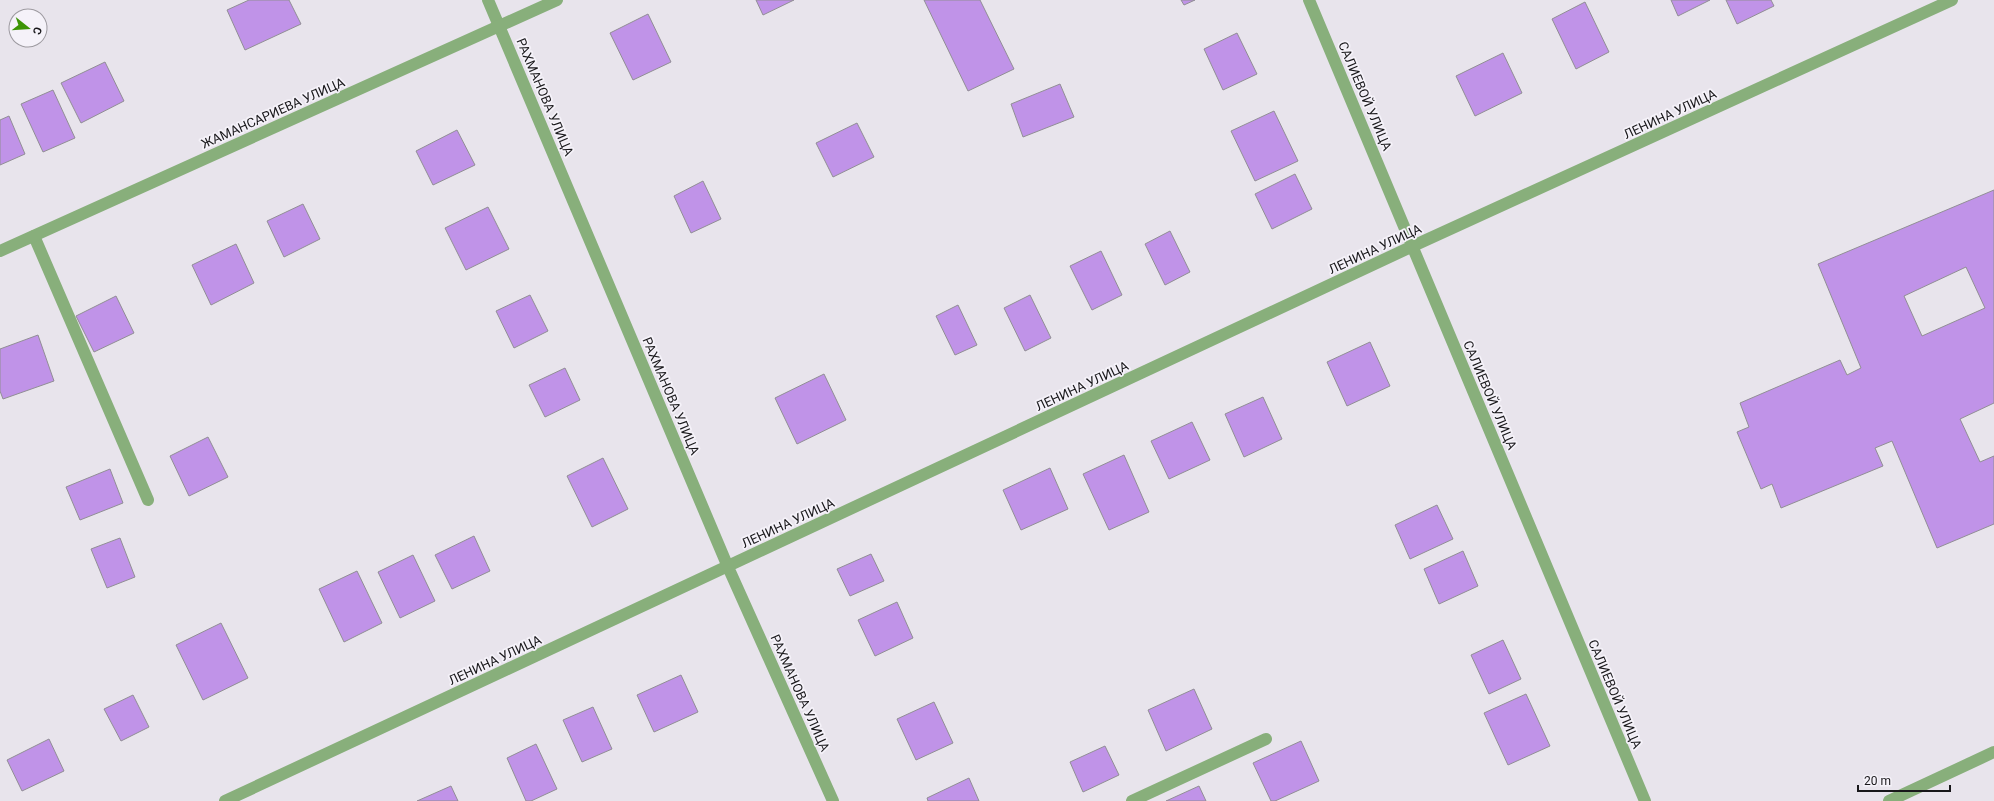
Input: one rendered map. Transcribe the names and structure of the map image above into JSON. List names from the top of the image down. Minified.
{"streets":{"street":["САЛИЕВОЙ УЛИЦА","РАХМАНОВА УЛИЦА","ЖАМАНСАРИЕВА УЛИЦА","ЛЕНИНА УЛИЦА"]},"crossings":[["САЛИЕВОЙ УЛИЦА","ЛЕНИНА УЛИЦА"],["РАХМАНОВА УЛИЦА","ЖАМАНСАРИЕВА УЛИЦА"],["РАХМАНОВА УЛИЦА","ЛЕНИНА УЛИЦА"]],"scale_bar":"20 m","north":"right"}
